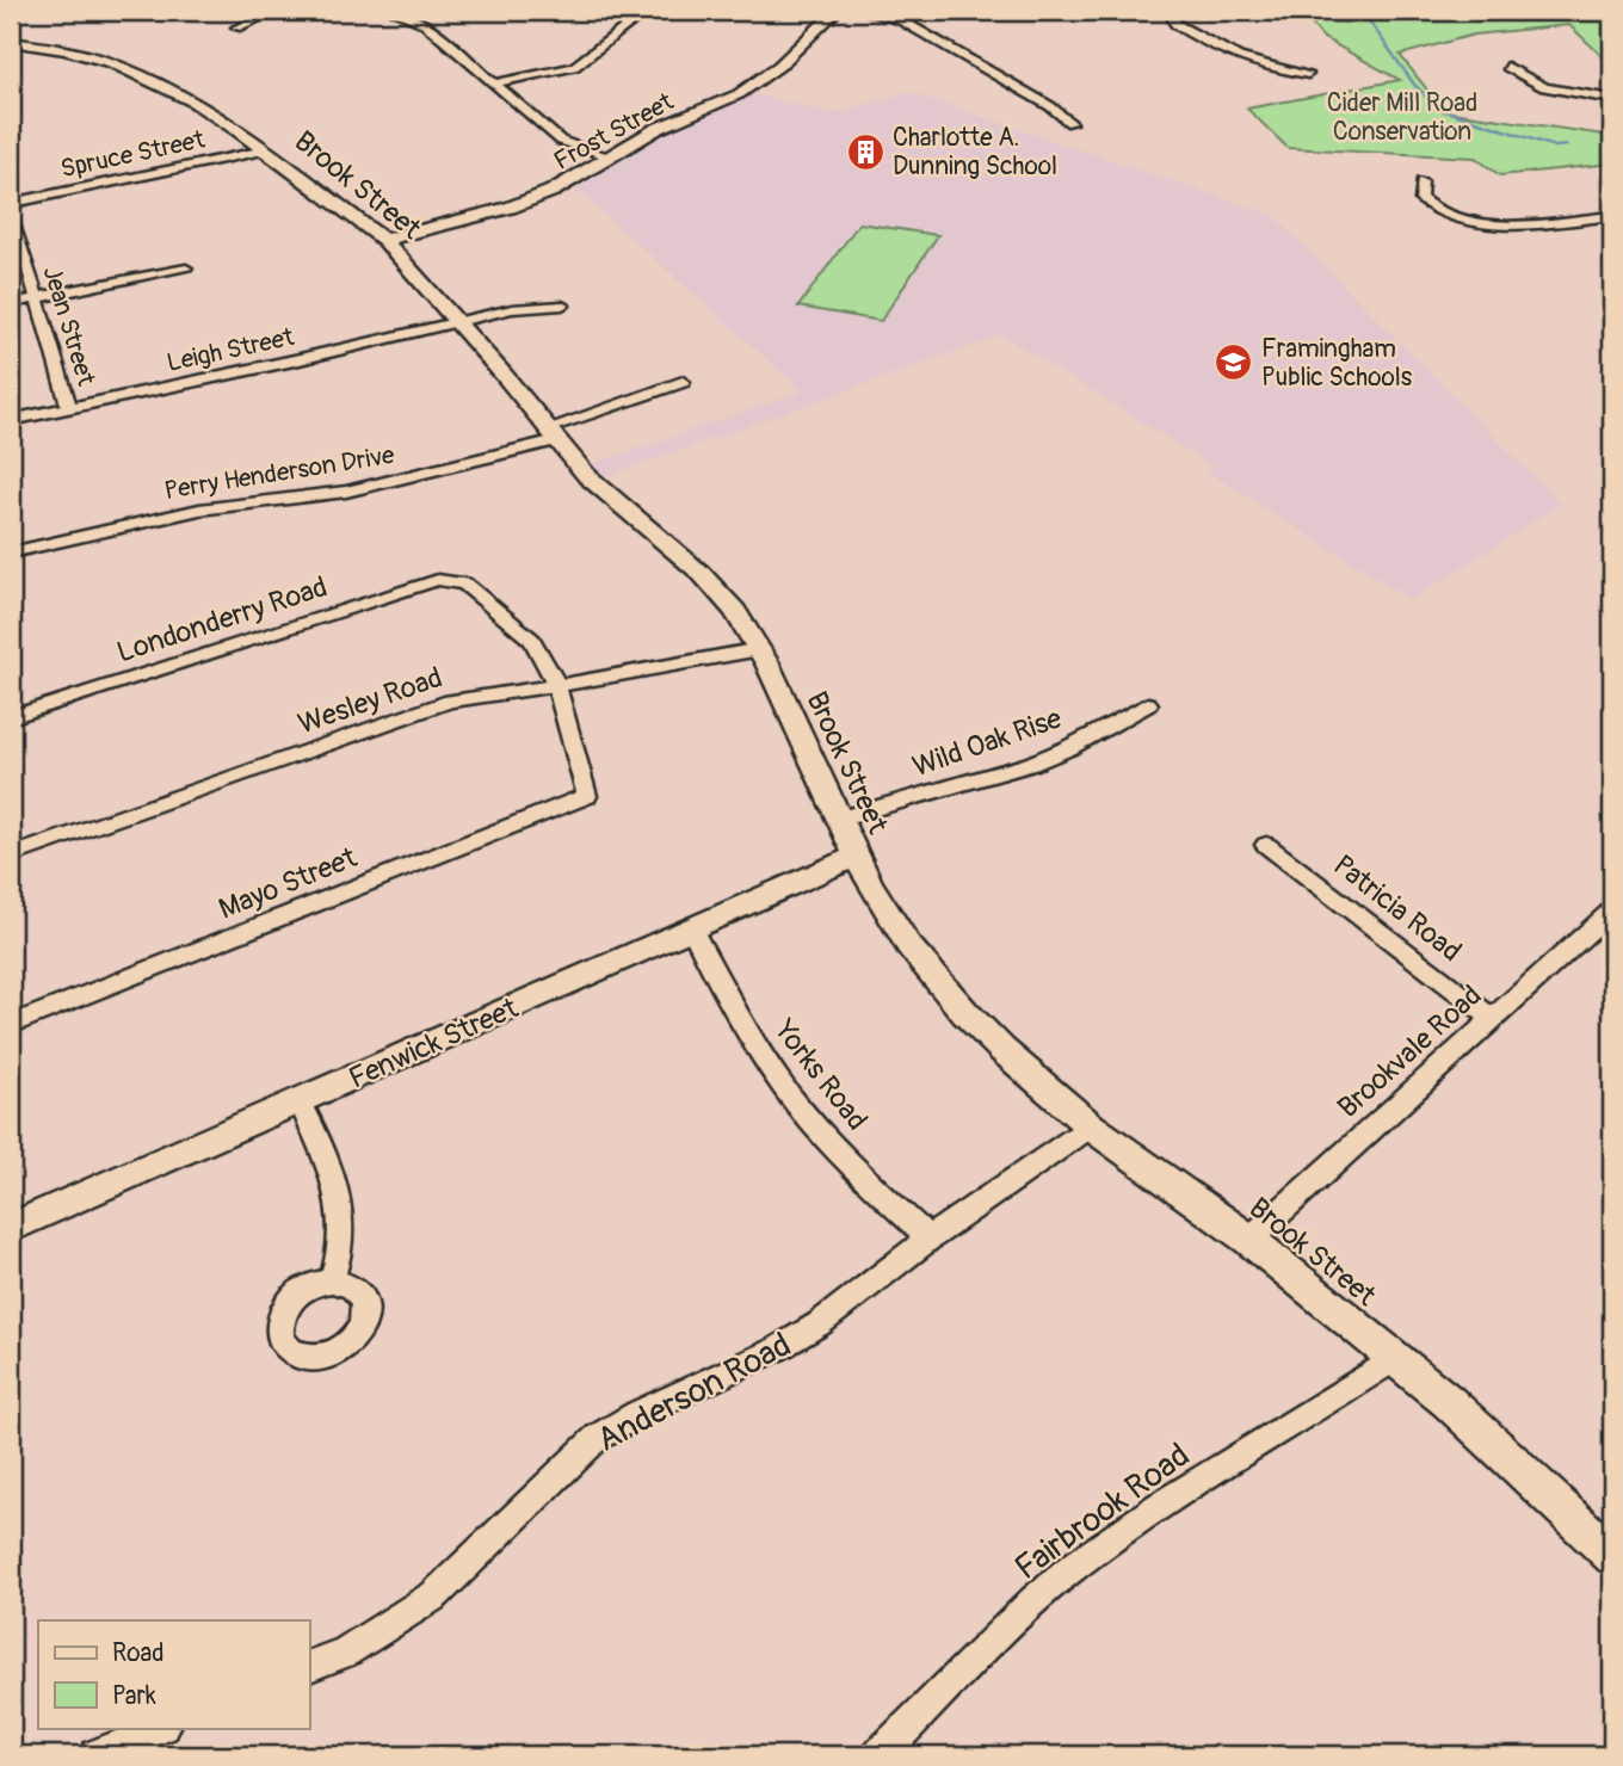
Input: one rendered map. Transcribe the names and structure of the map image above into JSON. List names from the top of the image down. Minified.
{"streets":{"street":["Frost Street","Spruce Street","Brook Street","Jean Street","Leigh Street","Perry Henderson Drive","Londonderry Road","Wesley Road","Wild Oak Rise","Mayo Street","Patricia Road","Fenwick Street","Brookvale Road","Yorks Road","Anderson Road","Fairbrook Road"]},"crossings":[["Frost Street","Brook Street"],["Spruce Street","Brook Street"],["Spruce Street","Jean Street"],["Brook Street","Leigh Street"],["Brook Street","Perry Henderson Drive"],["Brook Street","Wesley Road"],["Brook Street","Wild Oak Rise"],["Brook Street","Fenwick Street"],["Brook Street","Brookvale Road"],["Brook Street","Anderson Road"],["Brook Street","Fairbrook Road"],["Jean Street","Leigh Street"],["Londonderry Road","Wesley Road"],["Londonderry Road","Mayo Street"],["Wesley Road","Mayo Street"],["Patricia Road","Brookvale Road"],["Fenwick Street","Yorks Road"],["Yorks Road","Anderson Road"]],"parks":["Cider Mill Road Conservation"],"places":{"building":["Charlotte A. Dunning School"],"school or university":["Framingham Public Schools"]},"legend":["Road","Park"]}
